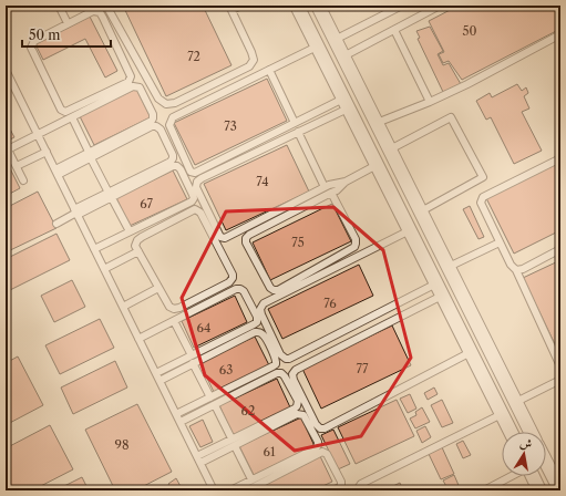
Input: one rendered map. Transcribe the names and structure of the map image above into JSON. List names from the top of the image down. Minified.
{"house_numbers":["50","72","73","74","67","75","76","64","77","63","62","98","61"],"scale_bar":"50 m","north":"top"}
